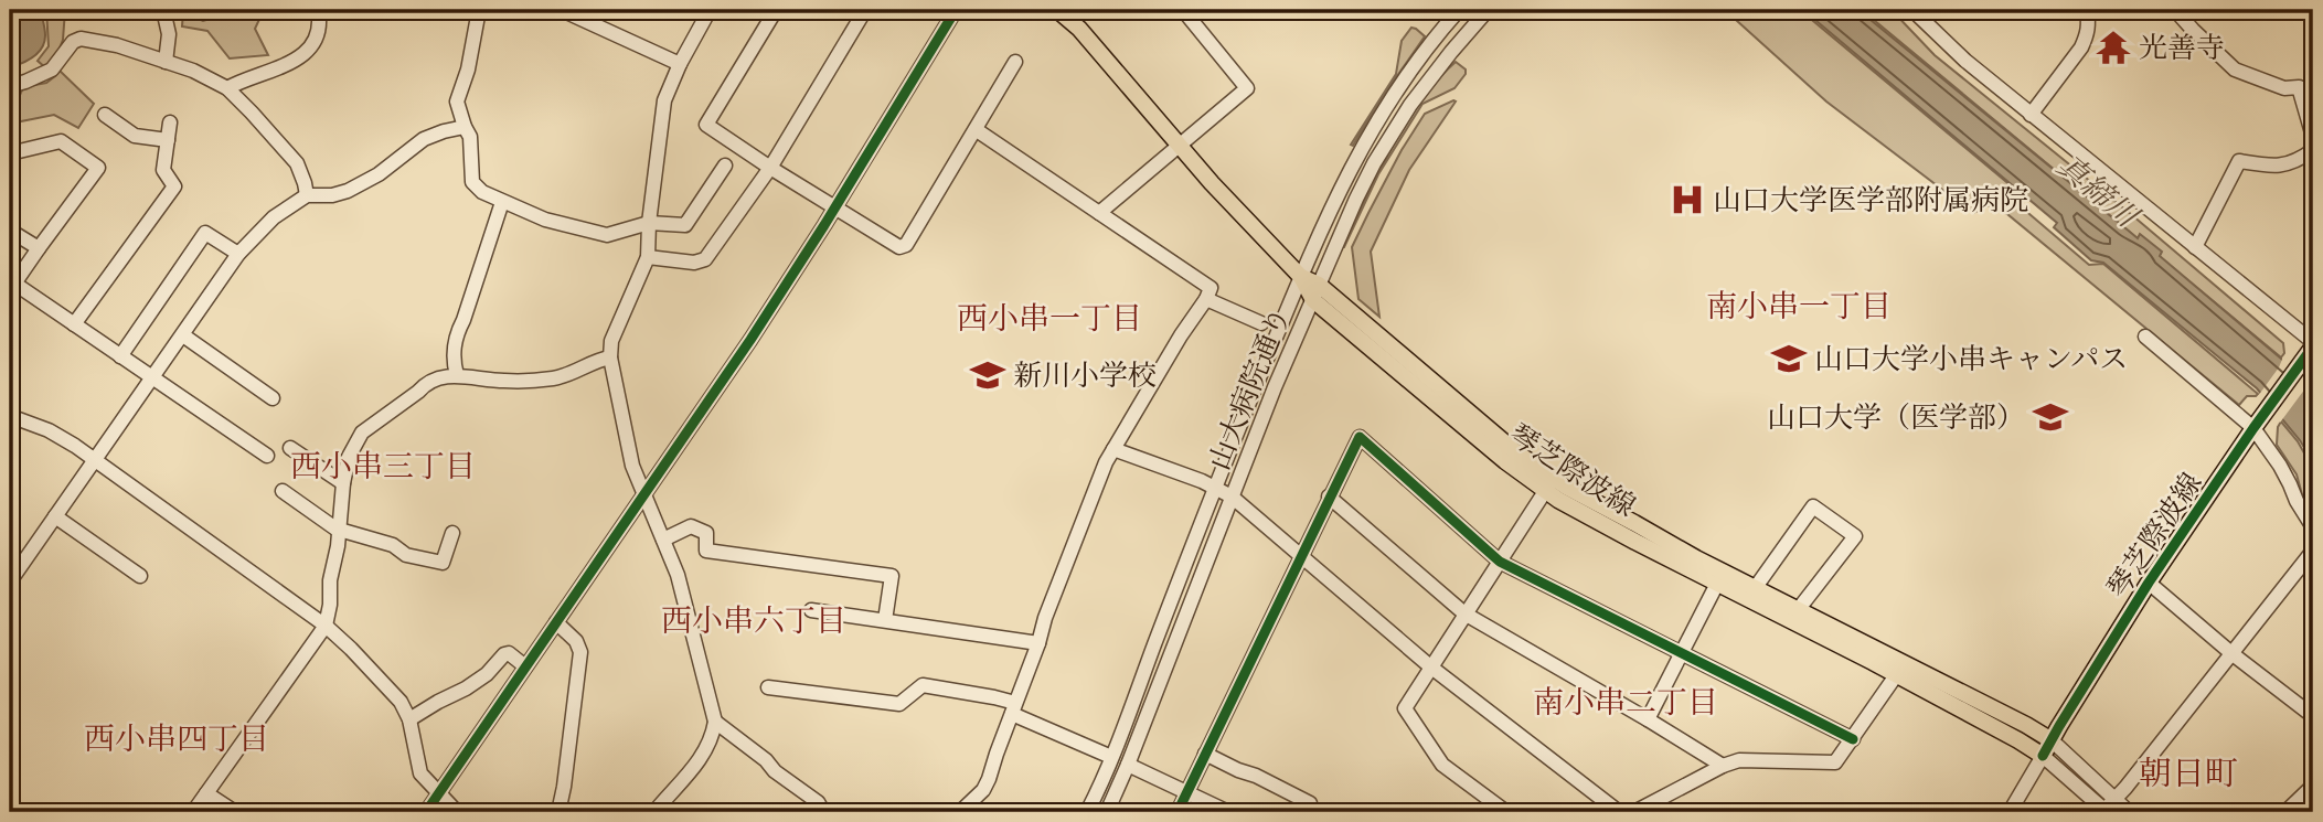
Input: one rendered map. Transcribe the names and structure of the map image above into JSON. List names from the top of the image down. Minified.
{"streets":{"main road":["琴芝際波線"],"street":["山大病院通り"]},"crossings":[["山大病院通り","琴芝際波線"]],"districts":["南小串一丁目","西小串一丁目","西小串三丁目","西小串六丁目","南小串二丁目","西小串四丁目","朝日町"],"water":["真締川"],"places":{"temple":["光善寺"],"hospital":["山口大学医学部附属病院"],"school or university":["山口大学小串キャンパス","新川小学校","山口大学（医学部）"]}}
